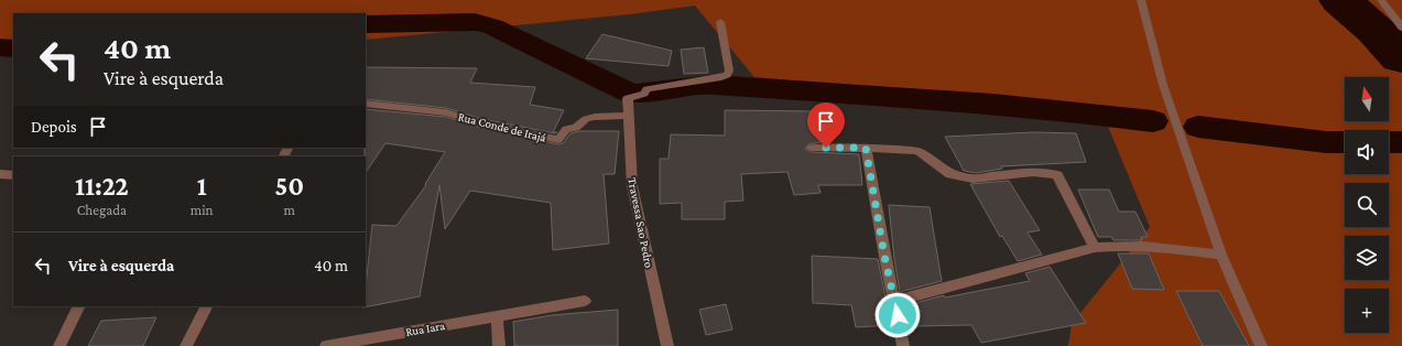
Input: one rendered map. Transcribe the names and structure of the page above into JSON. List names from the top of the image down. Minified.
{"streets":{"street":["Rua Conde de Irajá","Travessa Sao Pedro","Rua Iara"]},"crossings":[["Rua Conde de Irajá","Travessa Sao Pedro"]],"north":"top","page":{"turn":["40 m","Vire à esquerda"],"map_buttons":"+","then":"Depois","eta":["11:22","Chegada","1","min","50","m"],"list":[{"name":"Vire à esquerda","value":"40 m"}]}}
